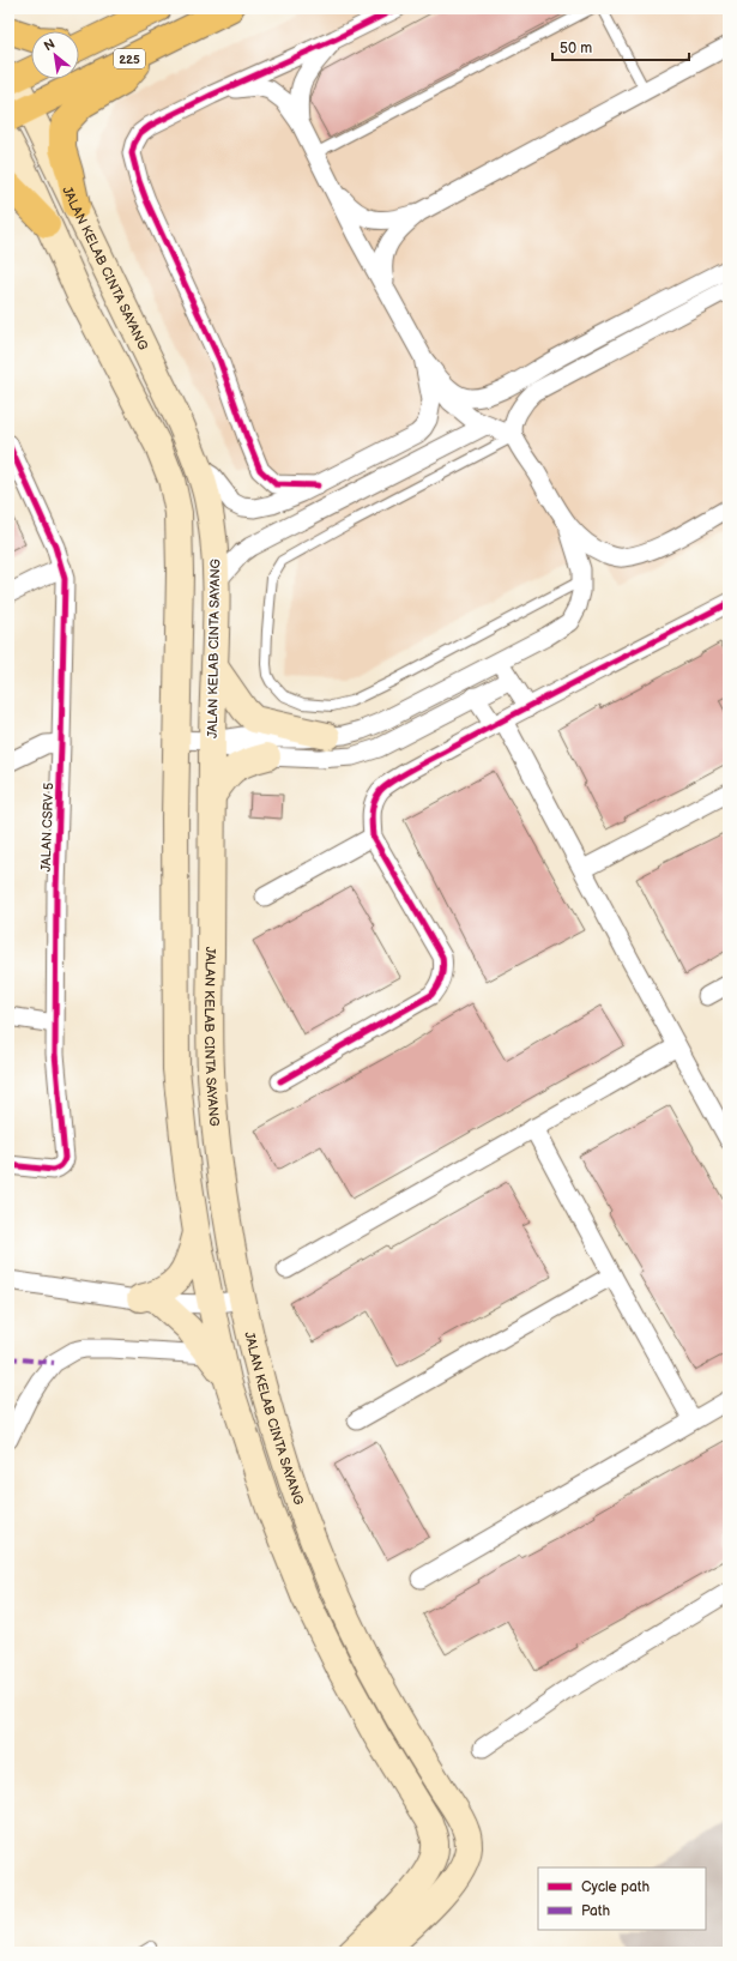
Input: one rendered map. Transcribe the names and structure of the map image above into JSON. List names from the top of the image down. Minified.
{"streets":{"highway":["225"],"main road":["JALAN KELAB CINTA SAYANG"],"street":["JALAN CSRV 5"]},"crossings":[["225","JALAN KELAB CINTA SAYANG"]],"legend":["Cycle path","Path"],"scale_bar":"50 m","north":"top left"}
